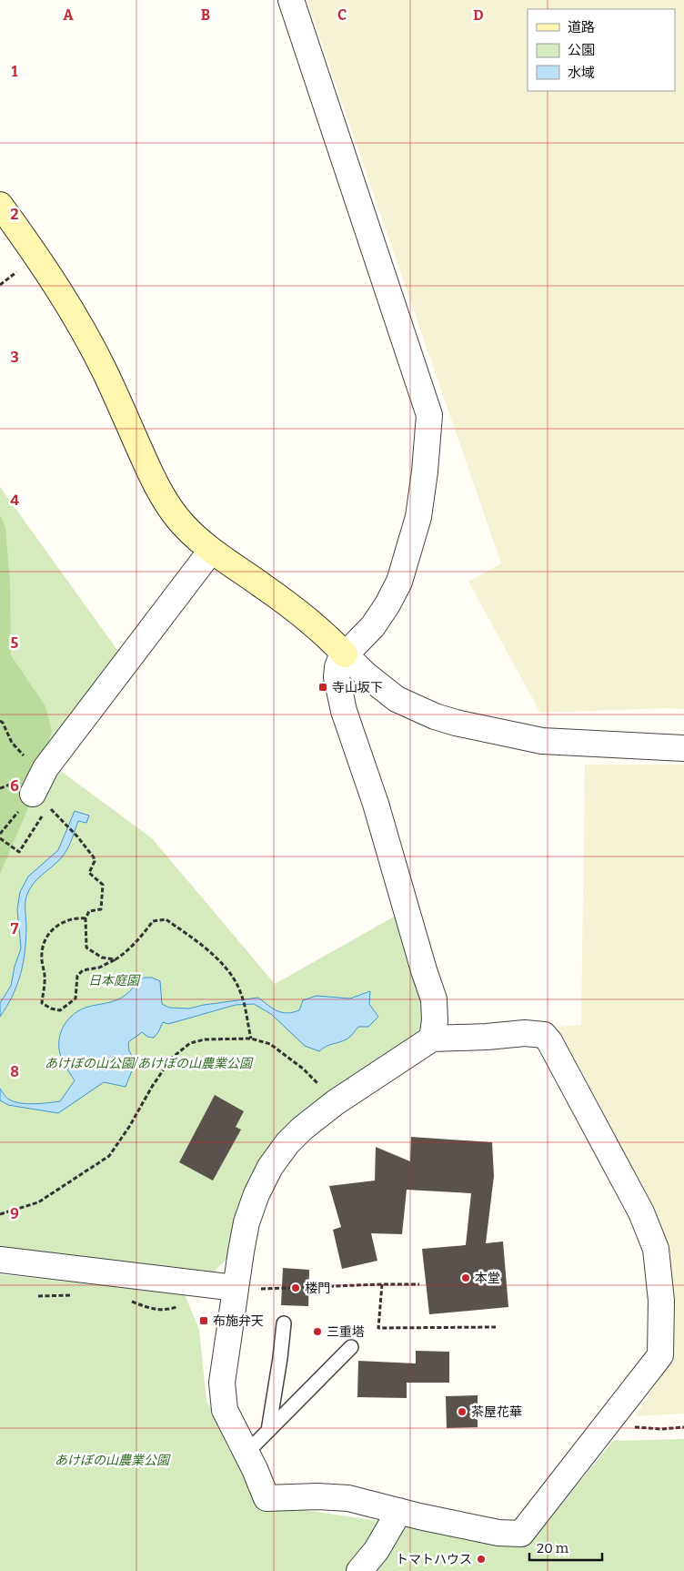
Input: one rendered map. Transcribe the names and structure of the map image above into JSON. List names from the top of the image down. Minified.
{"parks":["日本庭園","あけぼの山公園/あけぼの山農業公園","あけぼの山農業公園"],"places":{"transit":["寺山坂下","布施弁天"],"other":["本堂","楼門","三重塔","茶屋花華","トマトハウス"]},"legend":["道路","公園","水域"],"scale_bar":"20 m","grid":{"columns":["A","B","C","D"],"rows":["1","2","3","4","5","6","7","8","9"]}}
